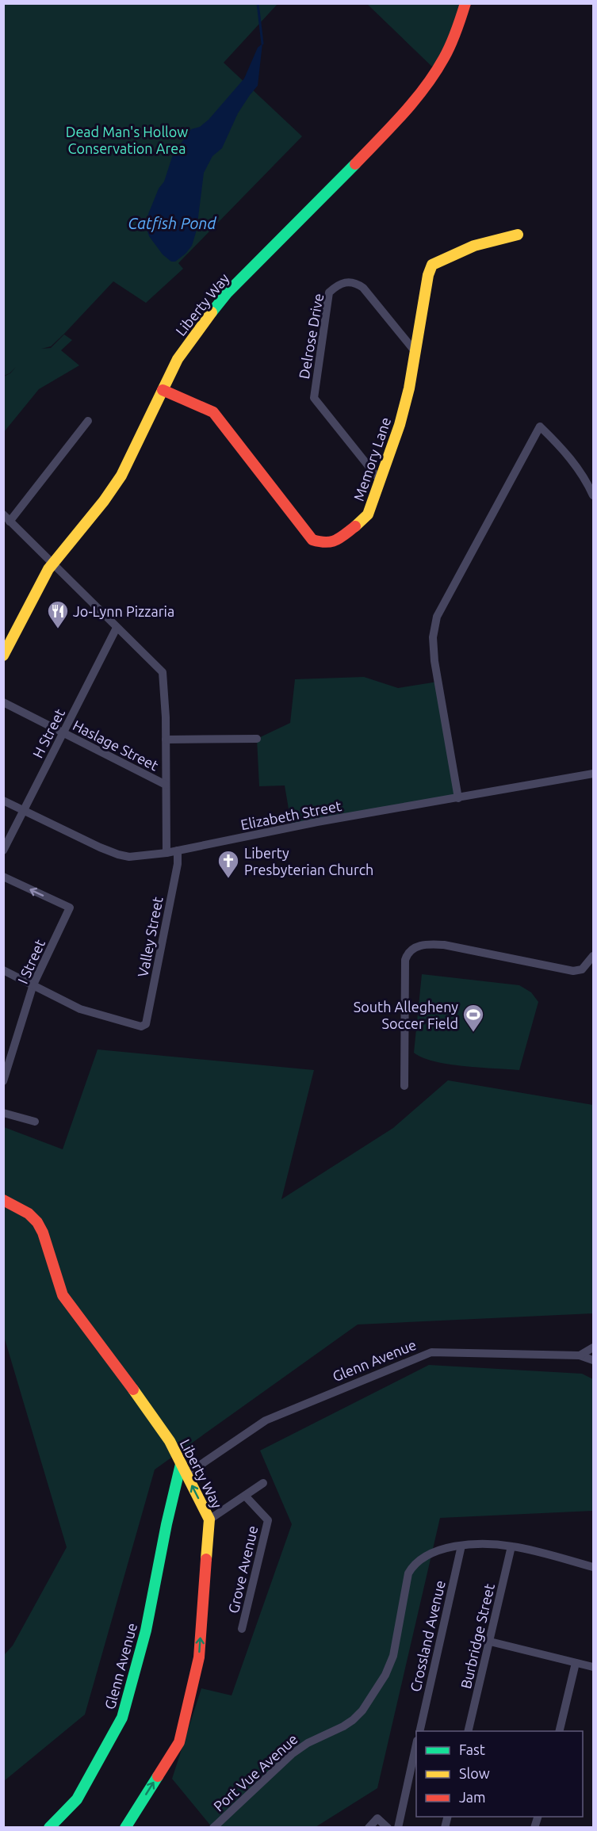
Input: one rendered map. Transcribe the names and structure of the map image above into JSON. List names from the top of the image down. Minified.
{"streets":{"street":["Liberty Way","Delrose Drive","Memory Lane","H Street","Haslage Street","Elizabeth Street","Valley Street","I Street","Glenn Avenue","Grove Avenue","Crossland Avenue","Burbridge Street","Port Vue Avenue"]},"crossings":[["Liberty Way","Memory Lane"],["Liberty Way","Glenn Avenue"],["Delrose Drive","Memory Lane"],["H Street","Haslage Street"],["H Street","Elizabeth Street"],["Elizabeth Street","Valley Street"],["Valley Street","I Street"],["Crossland Avenue","Port Vue Avenue"],["Burbridge Street","Port Vue Avenue"]],"water":["Catfish Pond"],"parks":["Dead Man's Hollow Conservation Area"],"places":{"restaurant":["Jo-Lynn Pizzaria"],"church":["Liberty Presbyterian Church"],"sports":["South Allegheny Soccer Field"]},"legend":["Fast","Slow","Jam"]}
